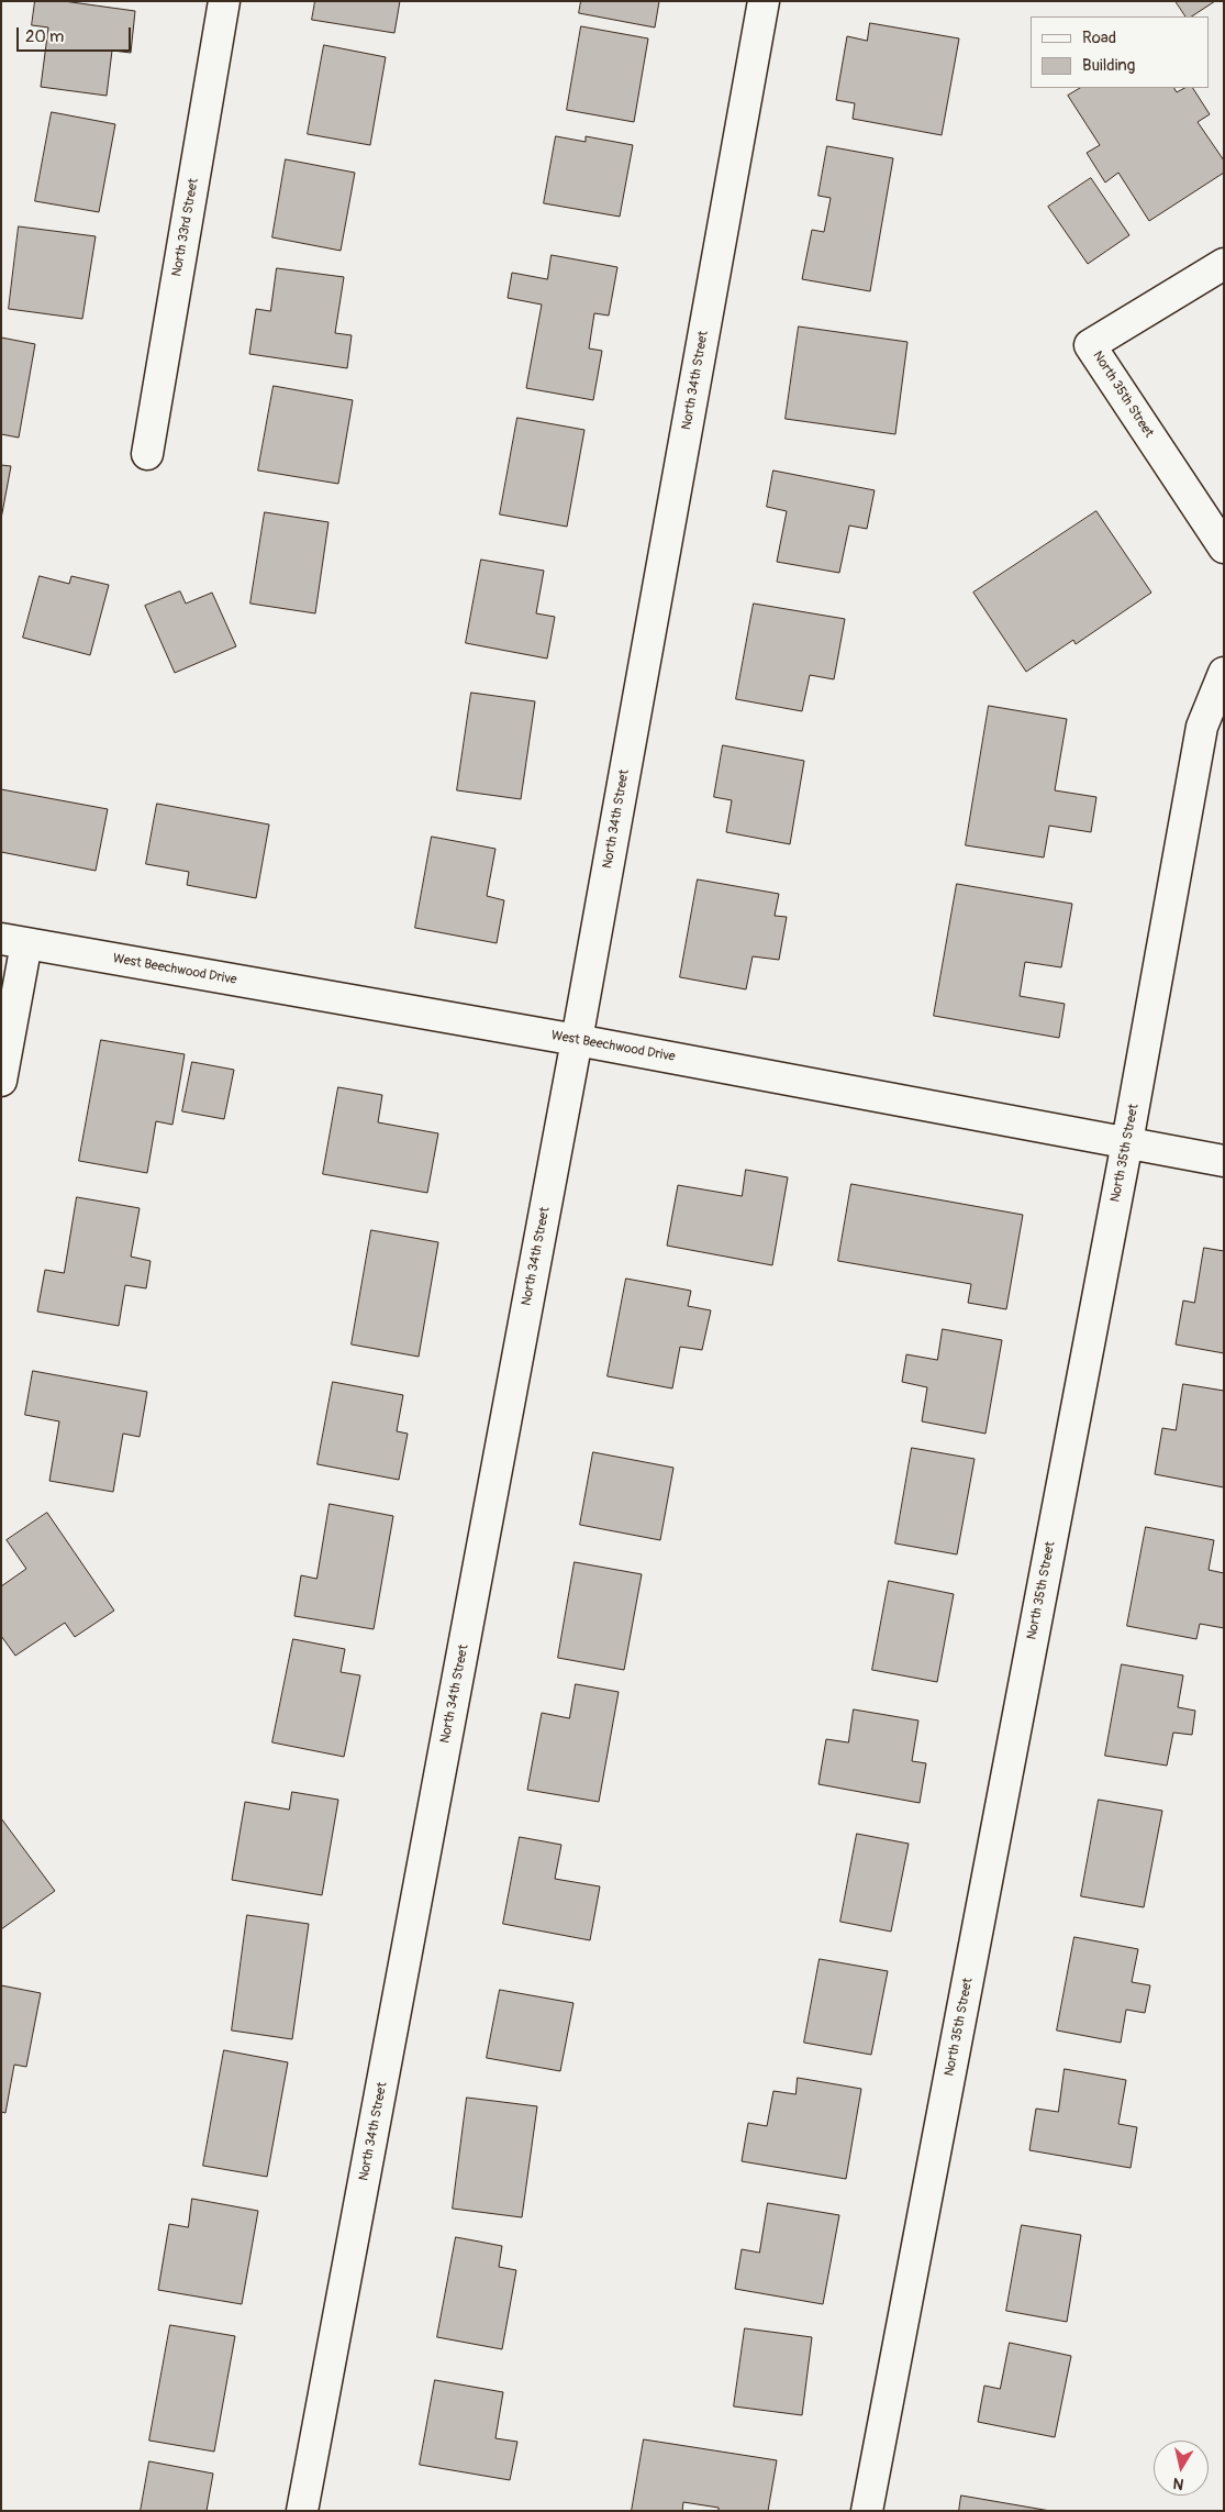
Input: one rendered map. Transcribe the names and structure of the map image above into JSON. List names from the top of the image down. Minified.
{"streets":{"street":["North 33rd Street","North 34th Street","North 35th Street","West Beechwood Drive"]},"crossings":[["North 34th Street","West Beechwood Drive"],["North 35th Street","West Beechwood Drive"]],"legend":["Road","Building"],"scale_bar":"20 m","north":"bottom"}
